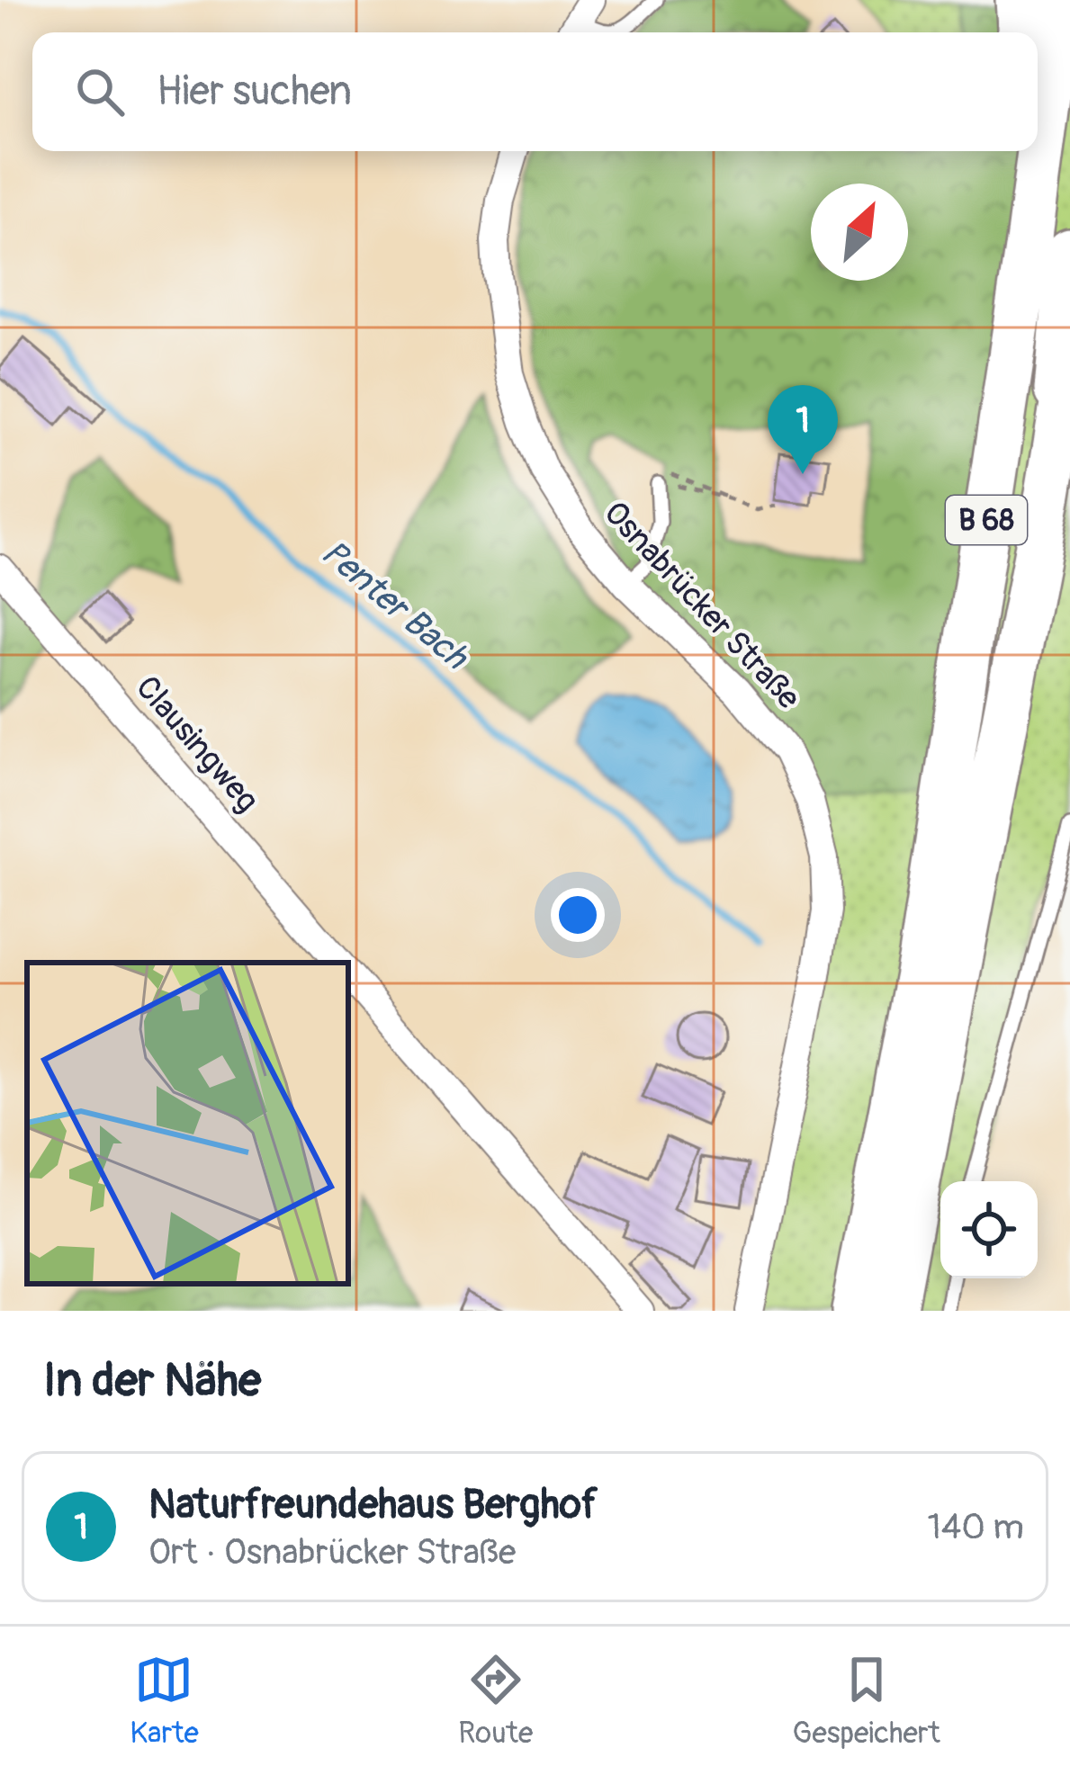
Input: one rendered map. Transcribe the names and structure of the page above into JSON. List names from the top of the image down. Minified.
{"streets":{"highway":["B 68"],"street":["Osnabrücker Straße","Clausingweg"]},"water":["Penter Bach"],"north":"top right","page":{"search":"Hier suchen","pins":"1","heading":"In der Nähe","list":[{"mark":"1","name":"Naturfreundehaus Berghof","note":"Ort · Osnabrücker Straße","value":"140 m"}],"nav":["Karte","Route","Gespeichert"]}}
